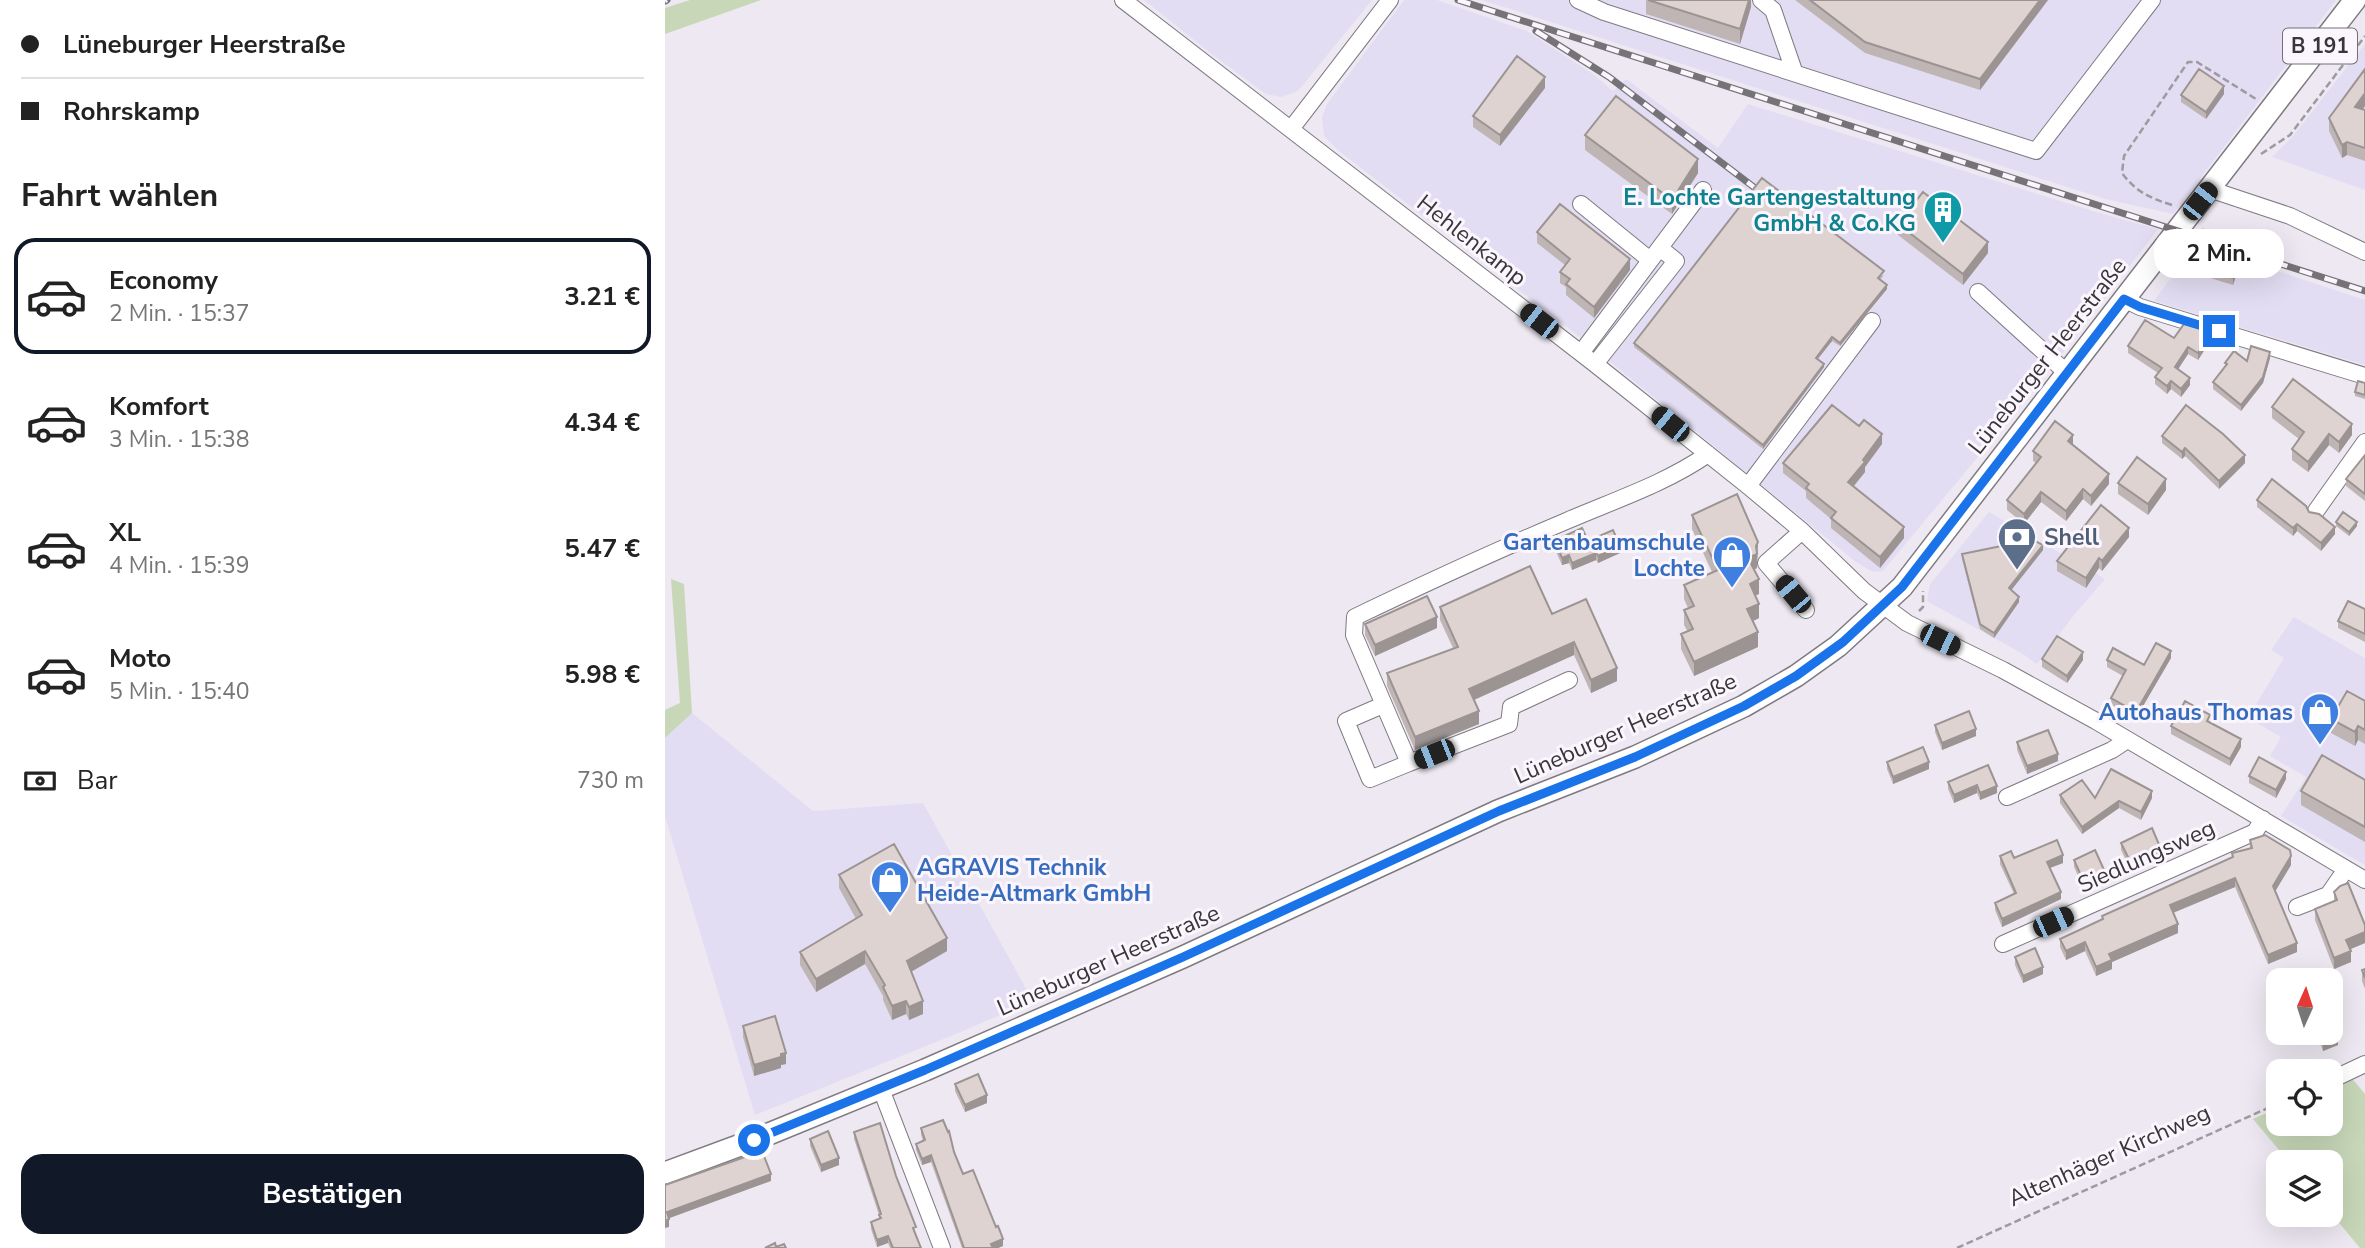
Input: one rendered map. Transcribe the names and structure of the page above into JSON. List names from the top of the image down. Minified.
{"streets":{"main road":["B 191","Lüneburger Heerstraße"],"street":["Hehlenkamp","Siedlungsweg"],"path":["Altenhäger Kirchweg"]},"crossings":[["Hehlenkamp","Lüneburger Heerstraße"],["Hehlenkamp","Siedlungsweg"]],"places":{"building":["E. Lochte Gartengestaltung GmbH & Co.KG"],"bank":["Shell"],"shop":["Gartenbaumschule Lochte","Autohaus Thomas","AGRAVIS Technik Heide-Altmark GmbH"]},"north":"top","page":{"banner":["Lüneburger Heerstraße","Rohrskamp"],"heading":"Fahrt wählen","bubble":"2 Min.","list":[{"name":"Economy","note":"2 Min. · 15:37","value":"3.21 €"},{"name":"Komfort","note":"3 Min. · 15:38","value":"4.34 €"},{"name":"XL","note":"4 Min. · 15:39","value":"5.47 €"},{"name":"Moto","note":"5 Min. · 15:40","value":"5.98 €"}],"pay":["Bar","730 m"],"buttons":"Bestätigen"}}
